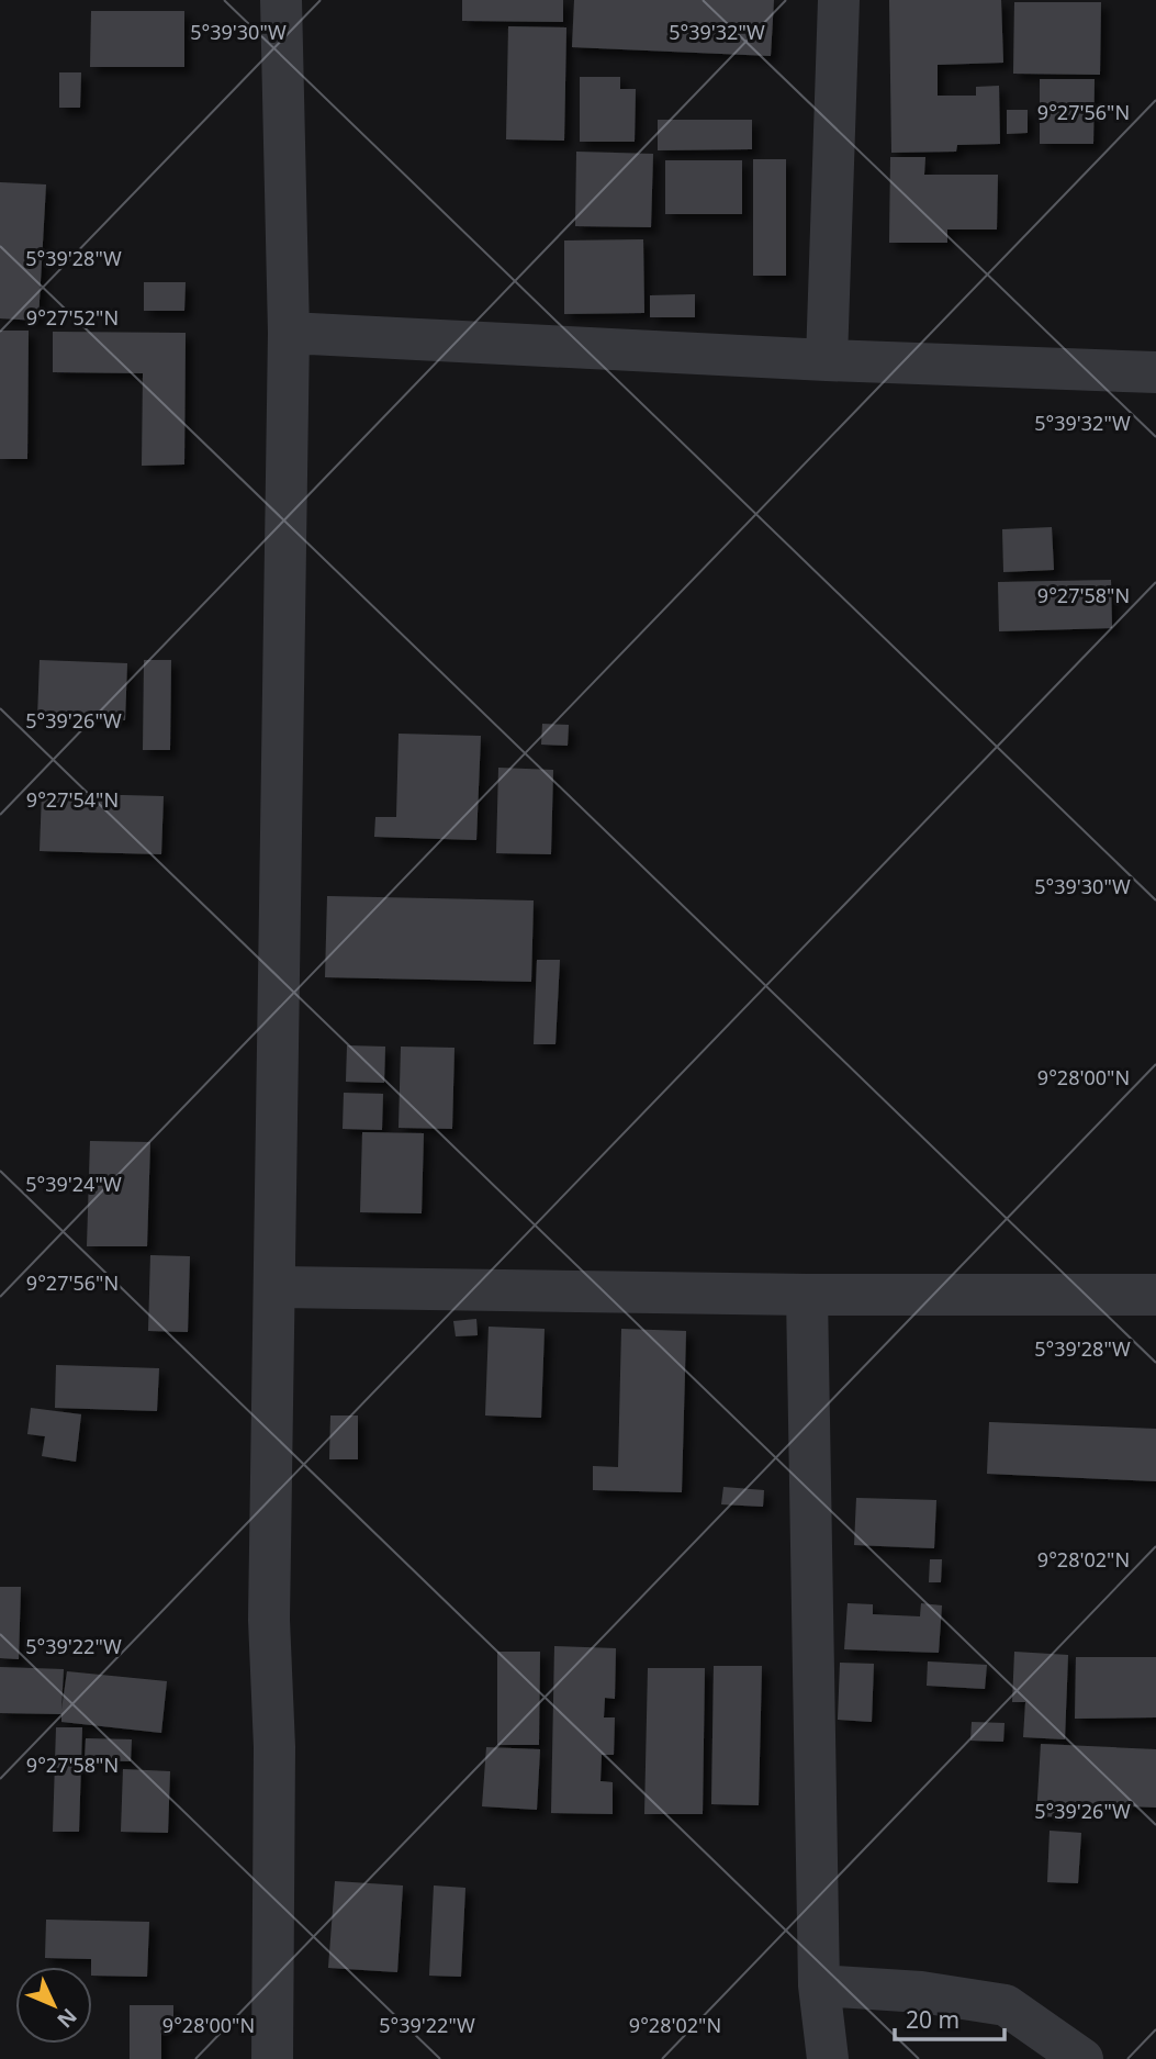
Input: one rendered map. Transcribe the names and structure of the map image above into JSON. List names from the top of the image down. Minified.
{"scale_bar":"20 m","north":"bottom right","coordinates":["5°39'30\"W","5°39'32\"W","9°27'56\"N","5°39'28\"W","9°27'52\"N","9°27'58\"N","5°39'26\"W","9°27'54\"N","9°28'00\"N","5°39'24\"W","9°28'02\"N","5°39'22\"W"]}
